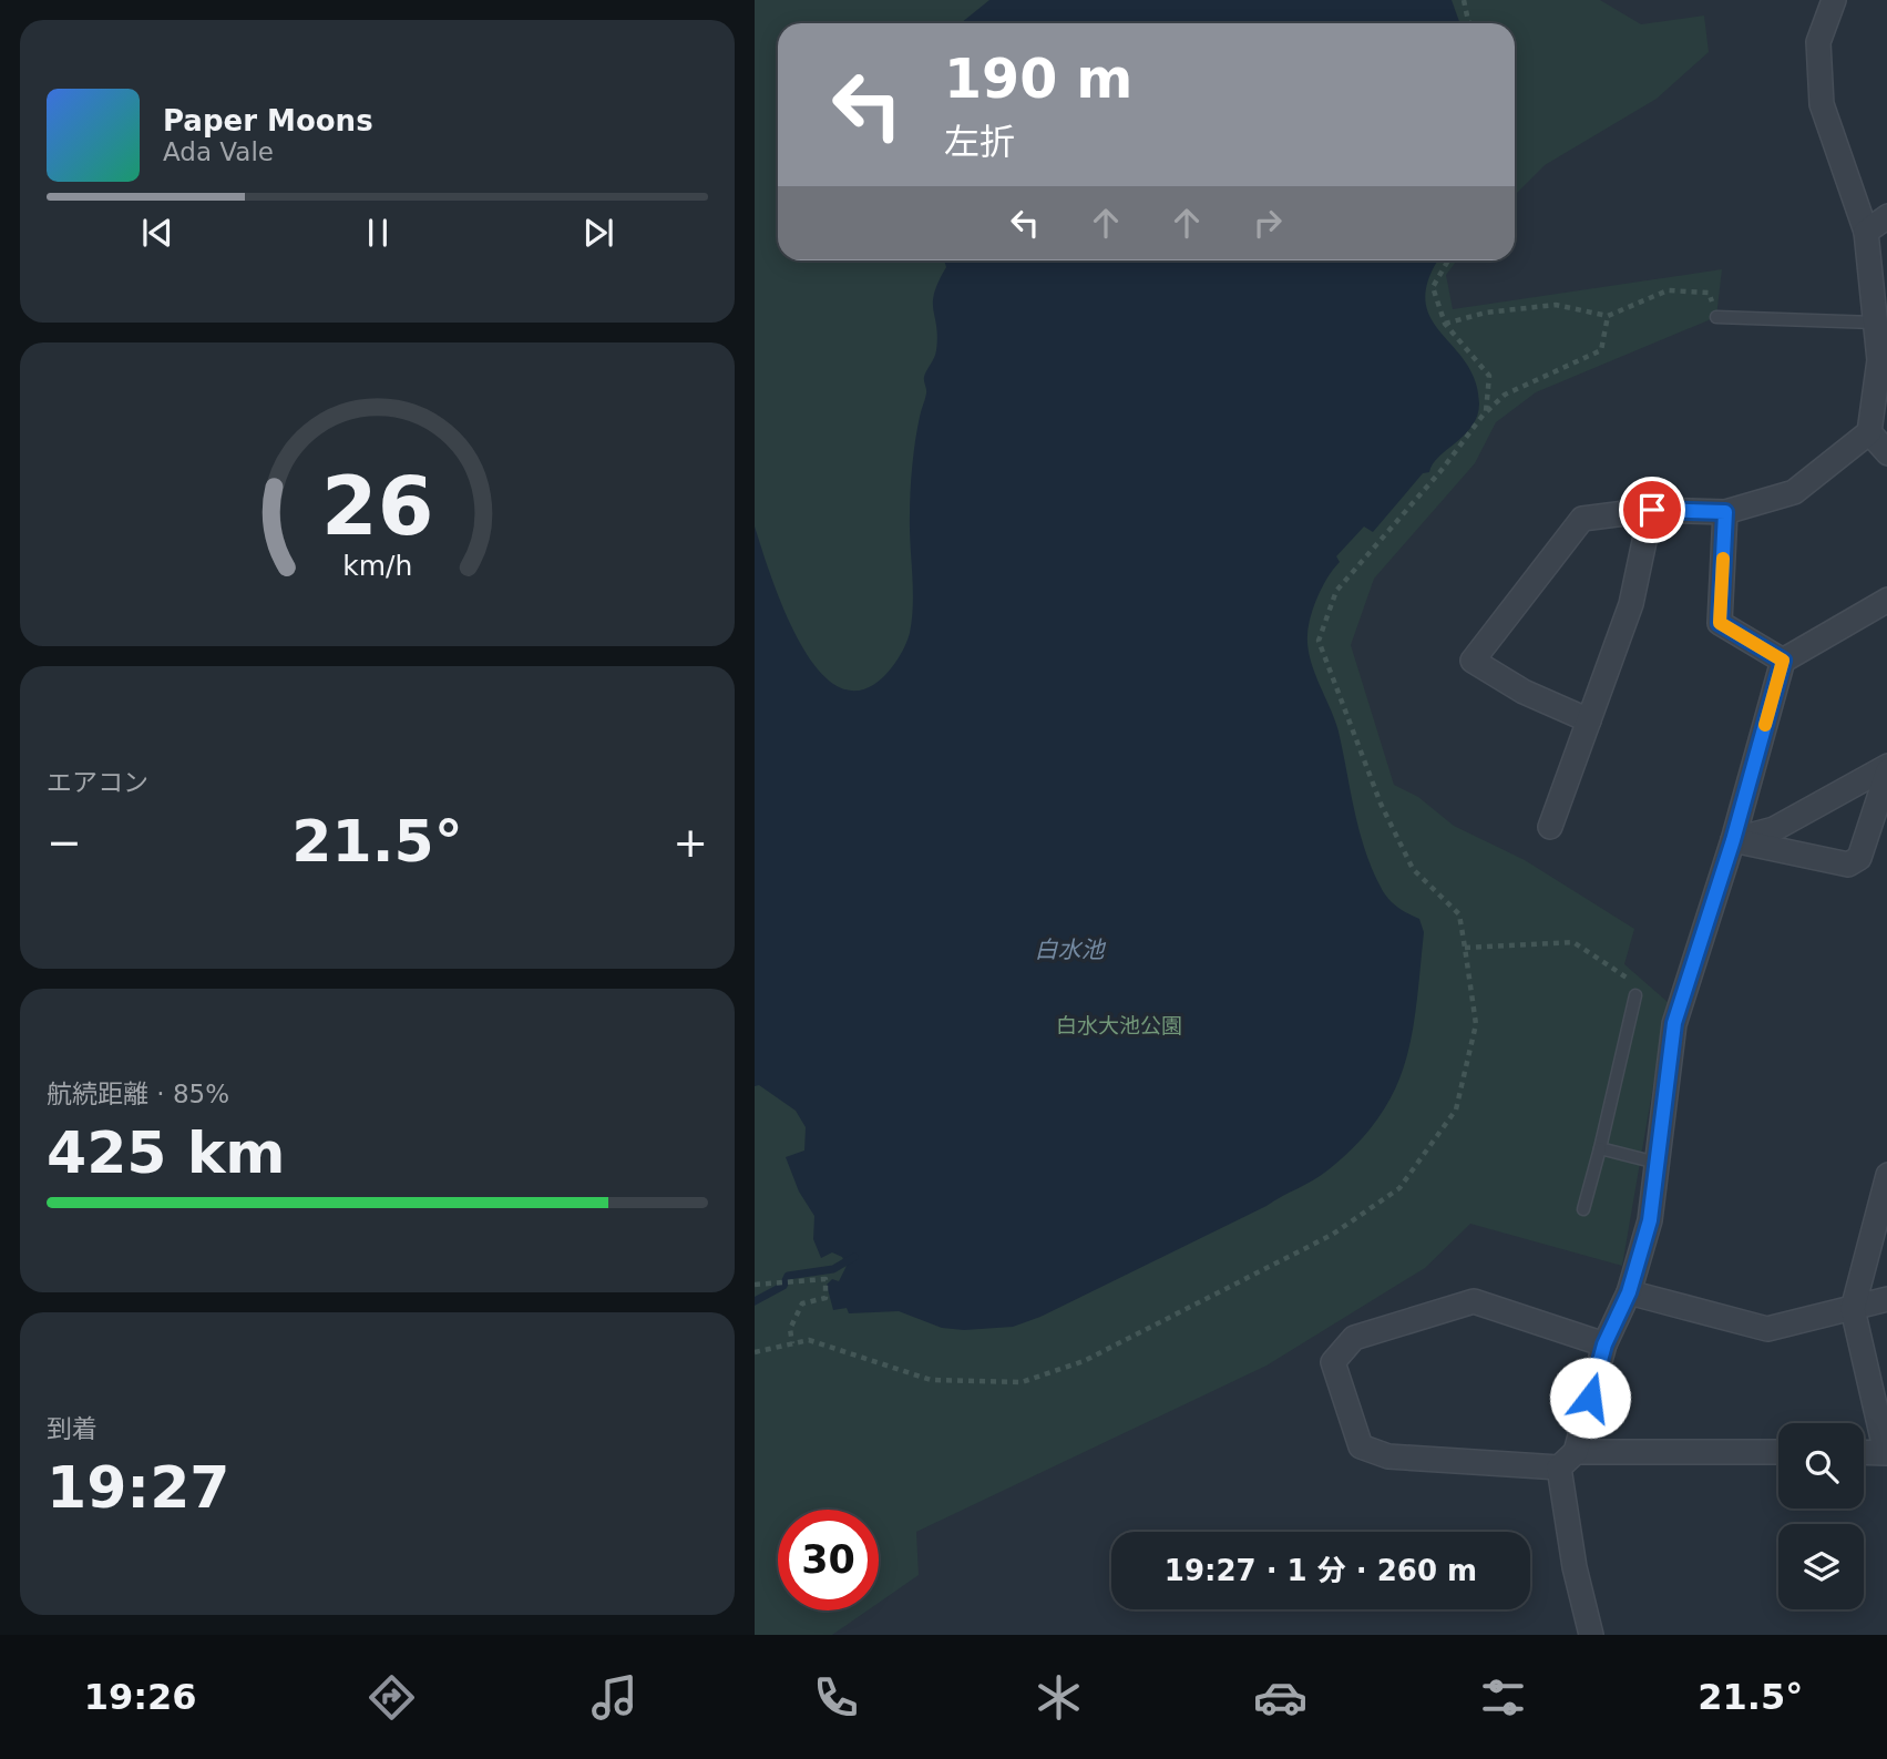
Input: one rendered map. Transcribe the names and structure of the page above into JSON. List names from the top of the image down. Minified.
{"water":["白水池"],"parks":["白水大池公園"],"page":{"turn":["190 m","左折"],"song":["Paper Moons","Ada Vale"],"tile":["エアコン",["航続距離 · 85%","425 km"],["到着","19:27"]],"heat":["−","21.5°","+"],"limit":"30","trip":"19:27 · 1 分 · 260 m","tabs":["19:26","21.5°"],"gauge":["26","km/h"]}}
